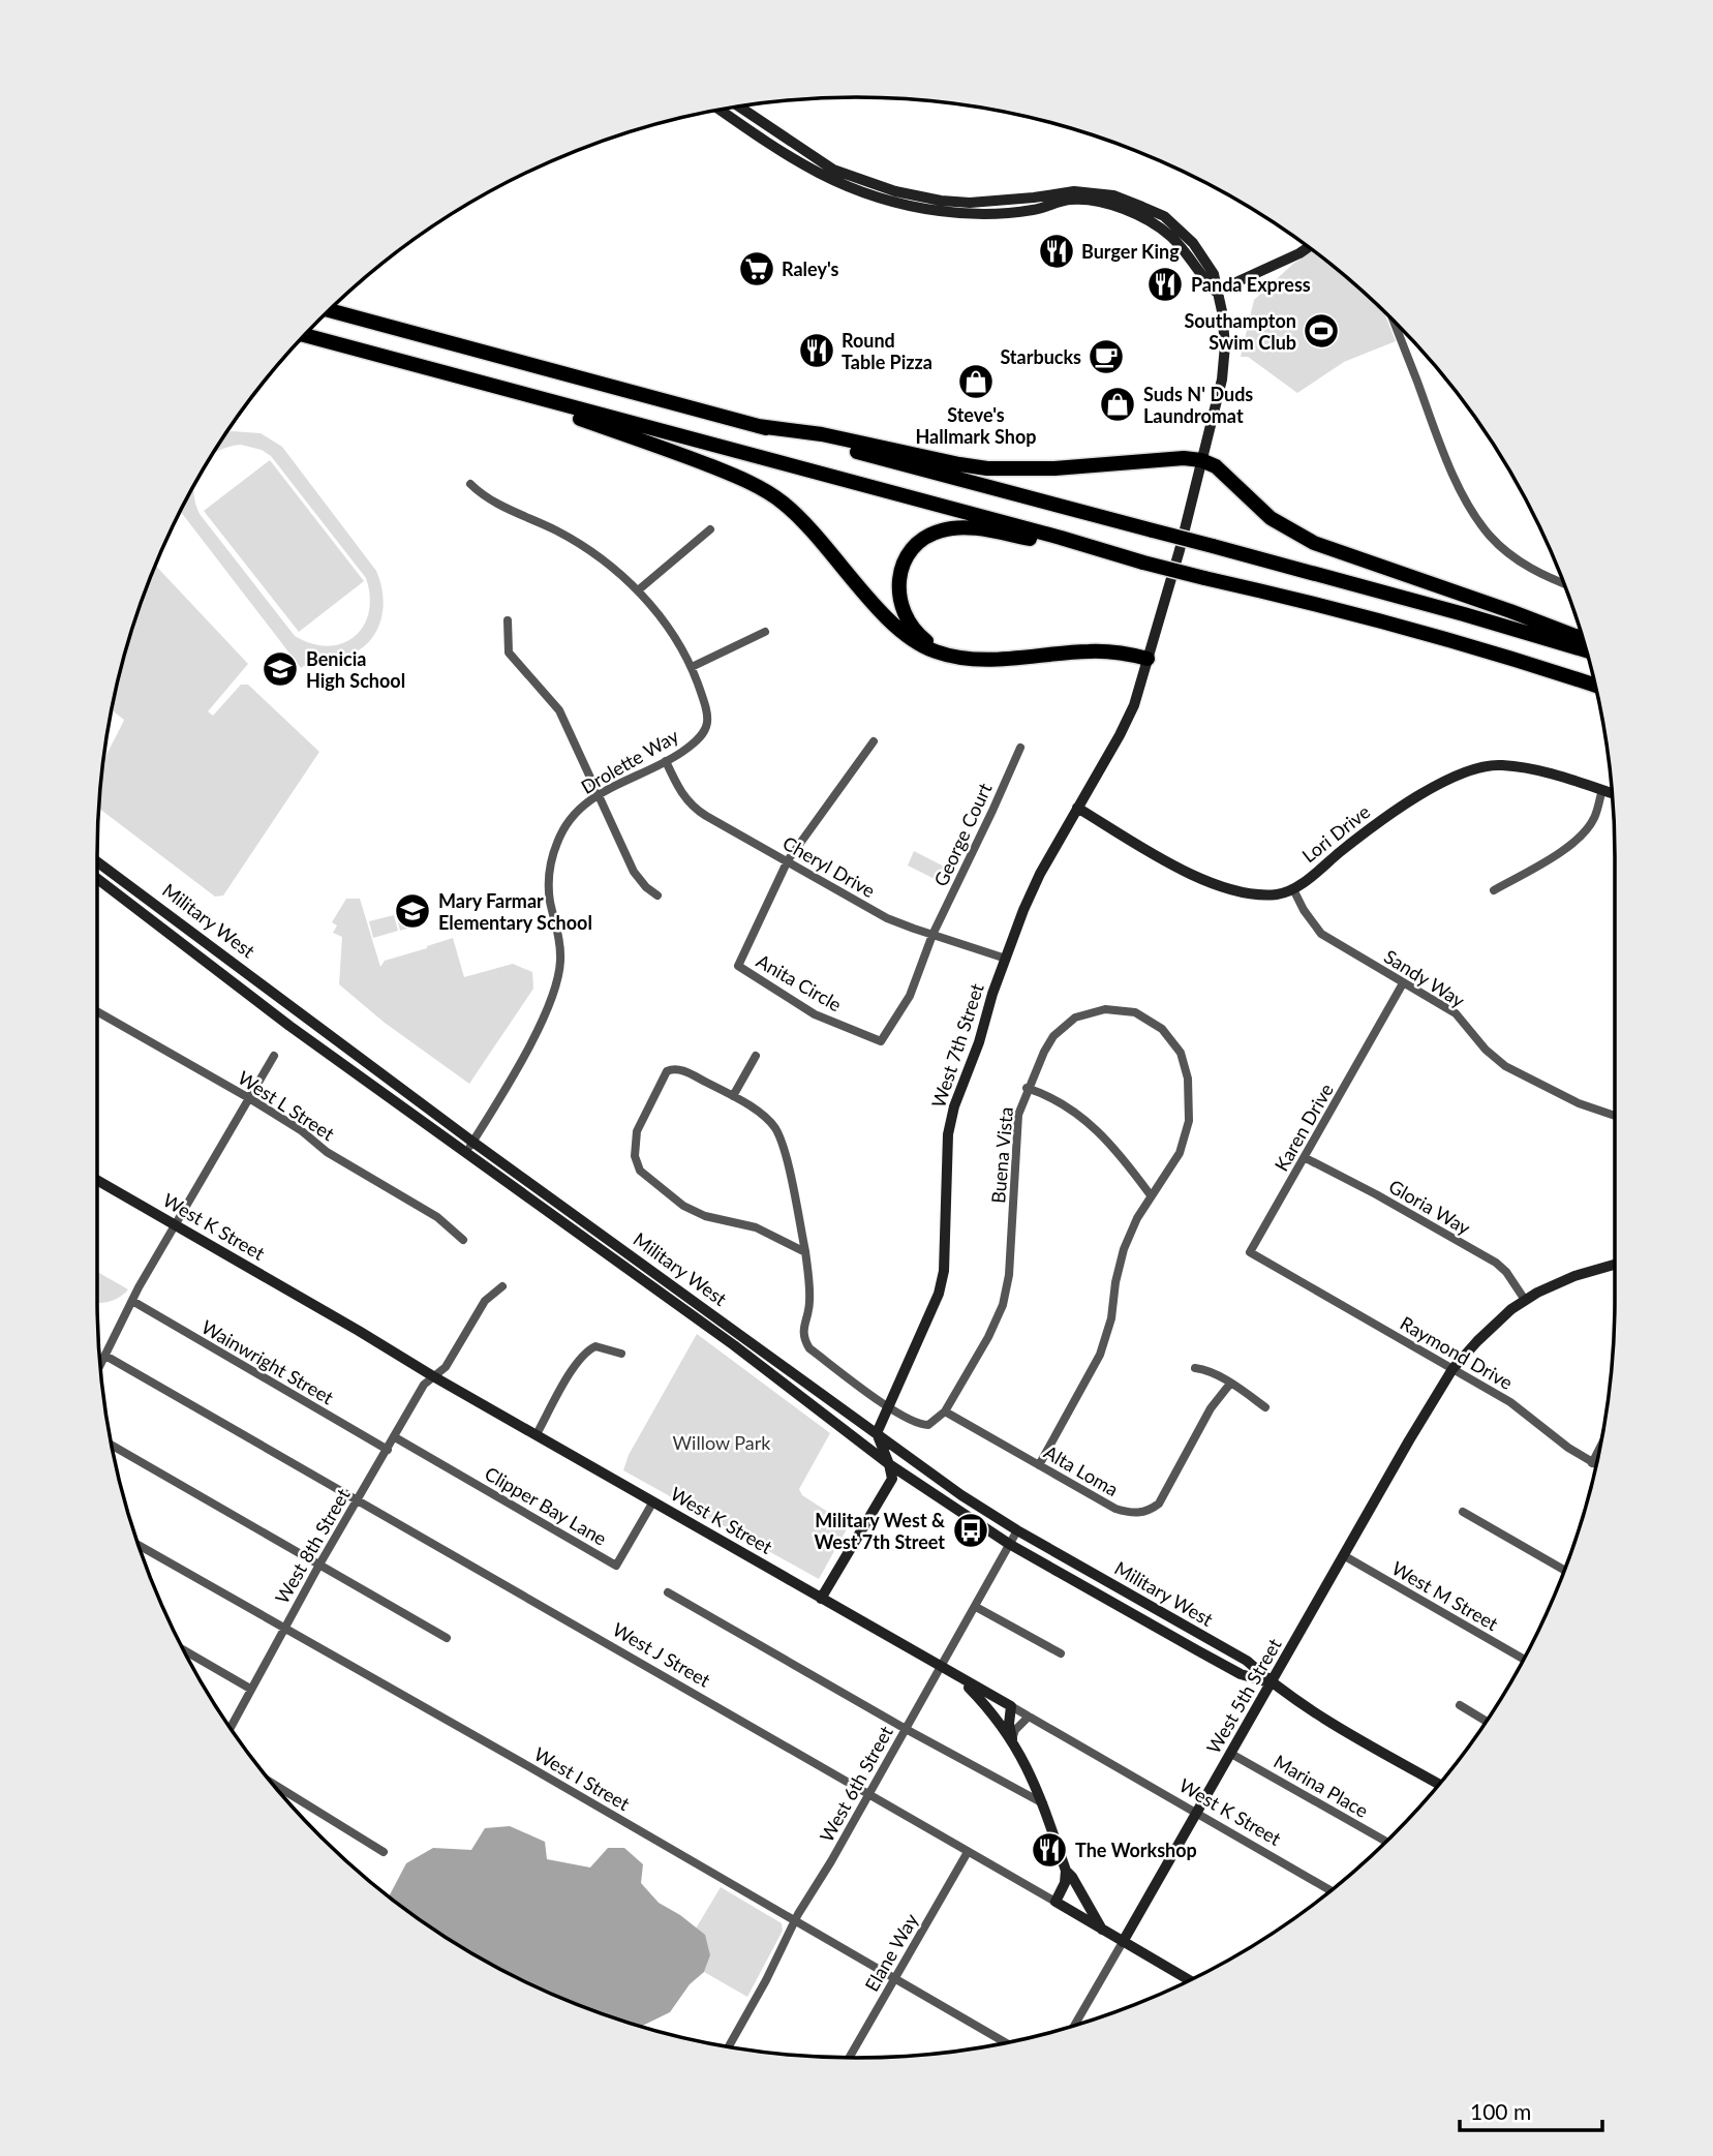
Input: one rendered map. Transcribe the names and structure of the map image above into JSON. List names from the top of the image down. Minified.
{"streets":{"street":["Drolette Way","Lori Drive","George Court","Cheryl Drive","Military West","Sandy Way","Anita Circle","West 7th Street","West L Street","Karen Drive","Buena Vista","Gloria Way","West K Street","Raymond Drive","Wainwright Street","Alta Loma","Clipper Bay Lane","West 8th Street","West M Street","West J Street","West 5th Street","West I Street","West 6th Street","Marina Place","Elane Way"]},"crossings":[["Drolette Way","Cheryl Drive"],["Drolette Way","Military West"],["Lori Drive","Sandy Way"],["George Court","Cheryl Drive"],["George Court","Anita Circle"],["Cheryl Drive","Anita Circle"],["Cheryl Drive","West 7th Street"],["Military West","West 7th Street"],["Military West","West 5th Street"],["Military West","West 6th Street"],["Sandy Way","Karen Drive"],["Karen Drive","Gloria Way"],["Karen Drive","Raymond Drive"],["Buena Vista","Alta Loma"],["Gloria Way","West 5th Street"],["West K Street","Clipper Bay Lane"],["West K Street","West 8th Street"],["West K Street","West 5th Street"],["West K Street","West 6th Street"],["Raymond Drive","West 5th Street"],["Wainwright Street","West 8th Street"],["Clipper Bay Lane","West 8th Street"],["West 8th Street","West J Street"],["West 8th Street","West I Street"],["West M Street","West 5th Street"],["West J Street","West 5th Street"],["West J Street","West 6th Street"],["West J Street","Elane Way"],["West 5th Street","Marina Place"],["West I Street","West 6th Street"],["West I Street","Elane Way"]],"parks":["Willow Park"],"places":{"restaurant":["Burger King","Panda Express","Round Table Pizza","The Workshop"],"supermarket":["Raley's"],"sports":["Southampton Swim Club"],"cafe":["Starbucks"],"shop":["Steve's Hallmark Shop","Suds N' Duds Laundromat"],"school or university":["Benicia High School","Mary Farmar Elementary School"],"bus stop":["Military West & West 7th Street"]},"scale_bar":"100 m"}
